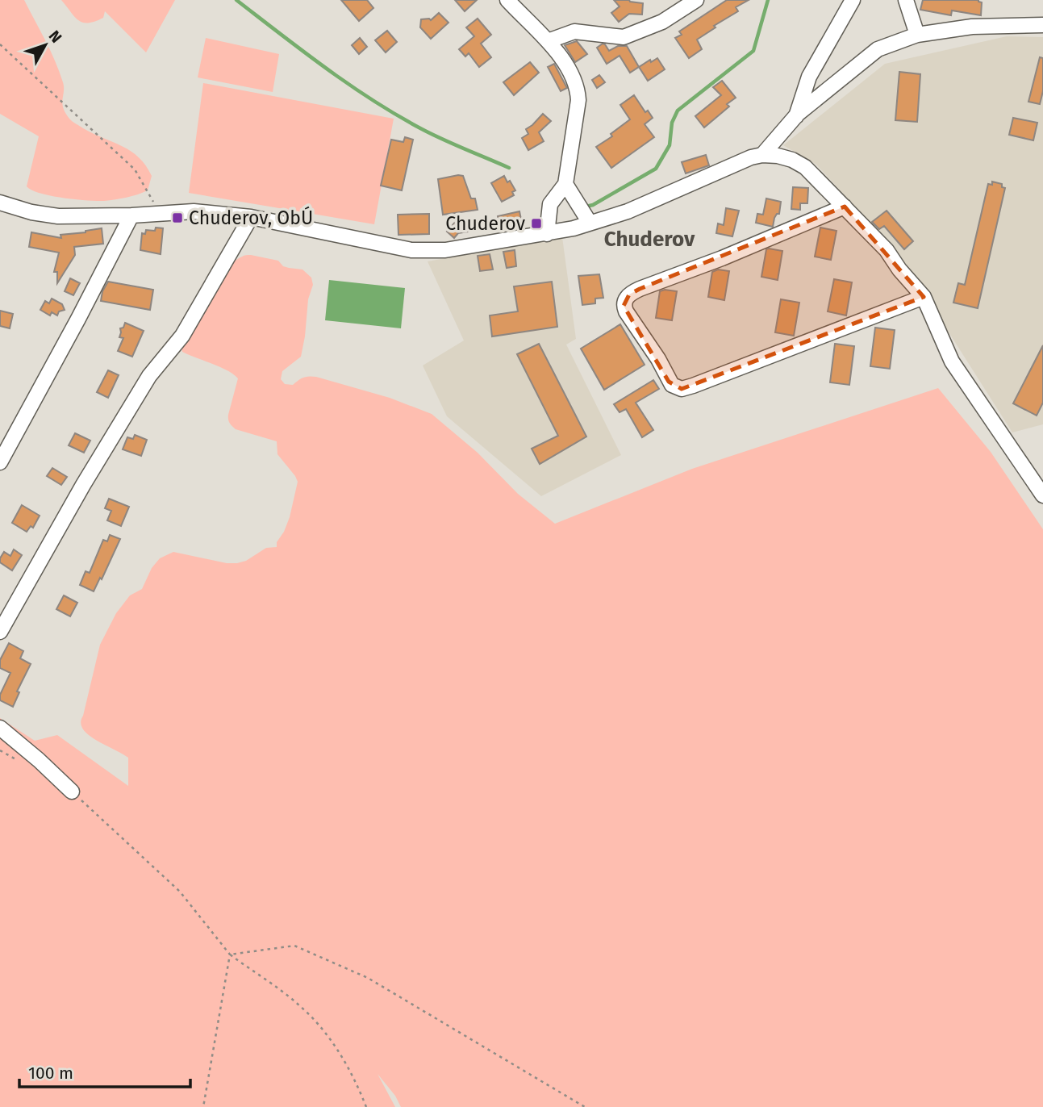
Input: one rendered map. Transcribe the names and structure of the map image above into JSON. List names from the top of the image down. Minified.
{"districts":["Chuderov"],"places":{"transit":["Chuderov, ObÚ","Chuderov"]},"scale_bar":"100 m","north":"top right"}
